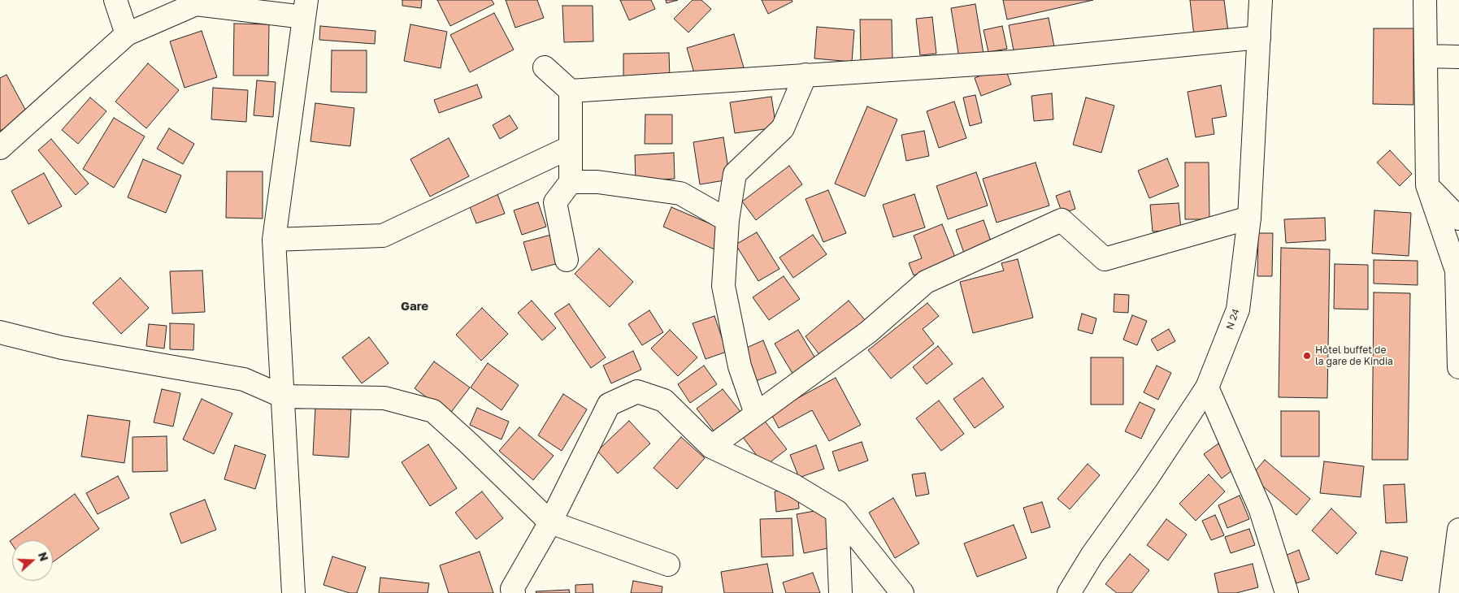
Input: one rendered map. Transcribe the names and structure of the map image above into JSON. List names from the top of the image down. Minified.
{"streets":{"street":["N 24"]},"districts":["Gare"],"places":["Hôtel buffet de la gare de Kindia"],"north":"right"}
